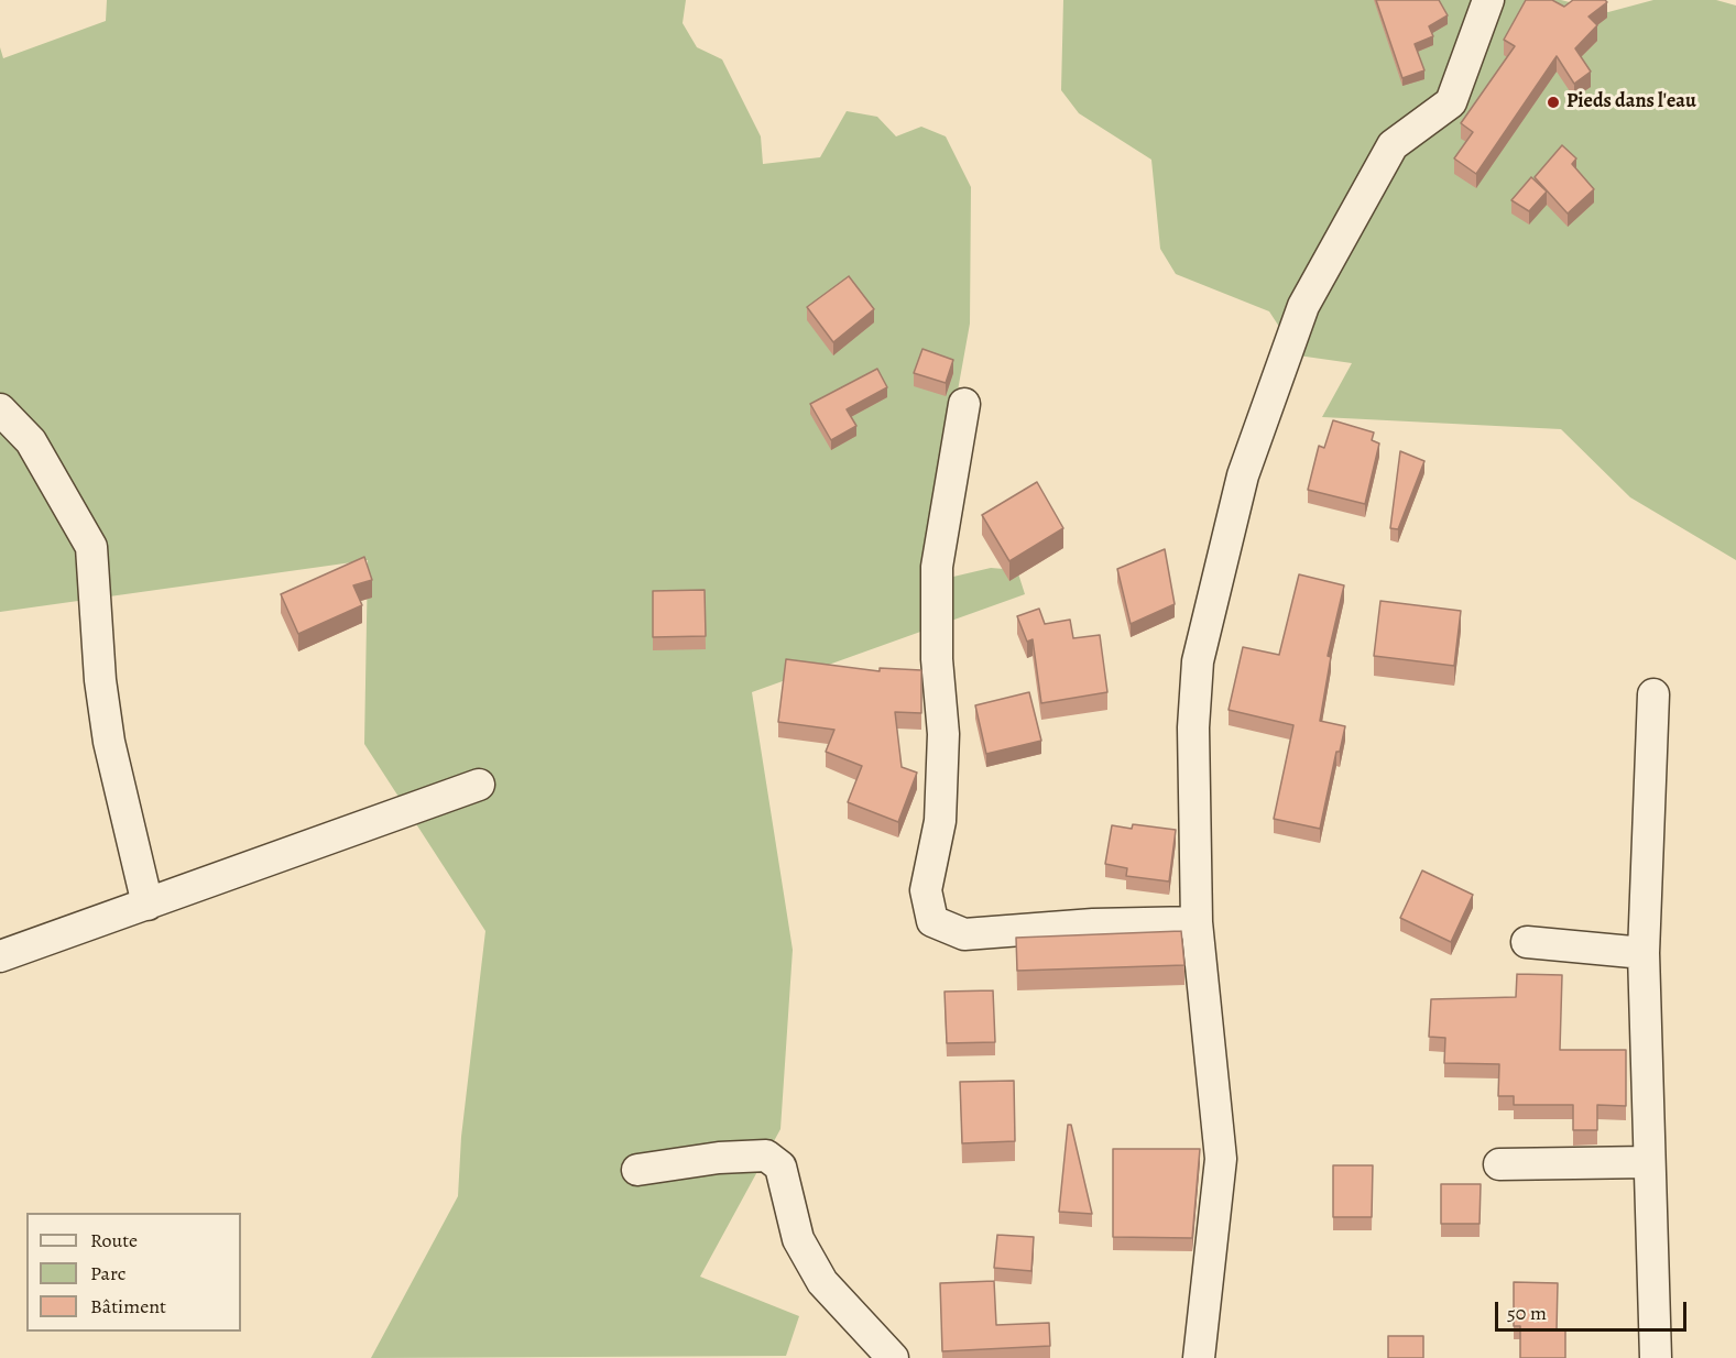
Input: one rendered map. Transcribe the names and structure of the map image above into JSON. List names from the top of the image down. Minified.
{"places":["Pieds dans l'eau"],"legend":["Route","Parc","Bâtiment"],"scale_bar":"50 m"}
